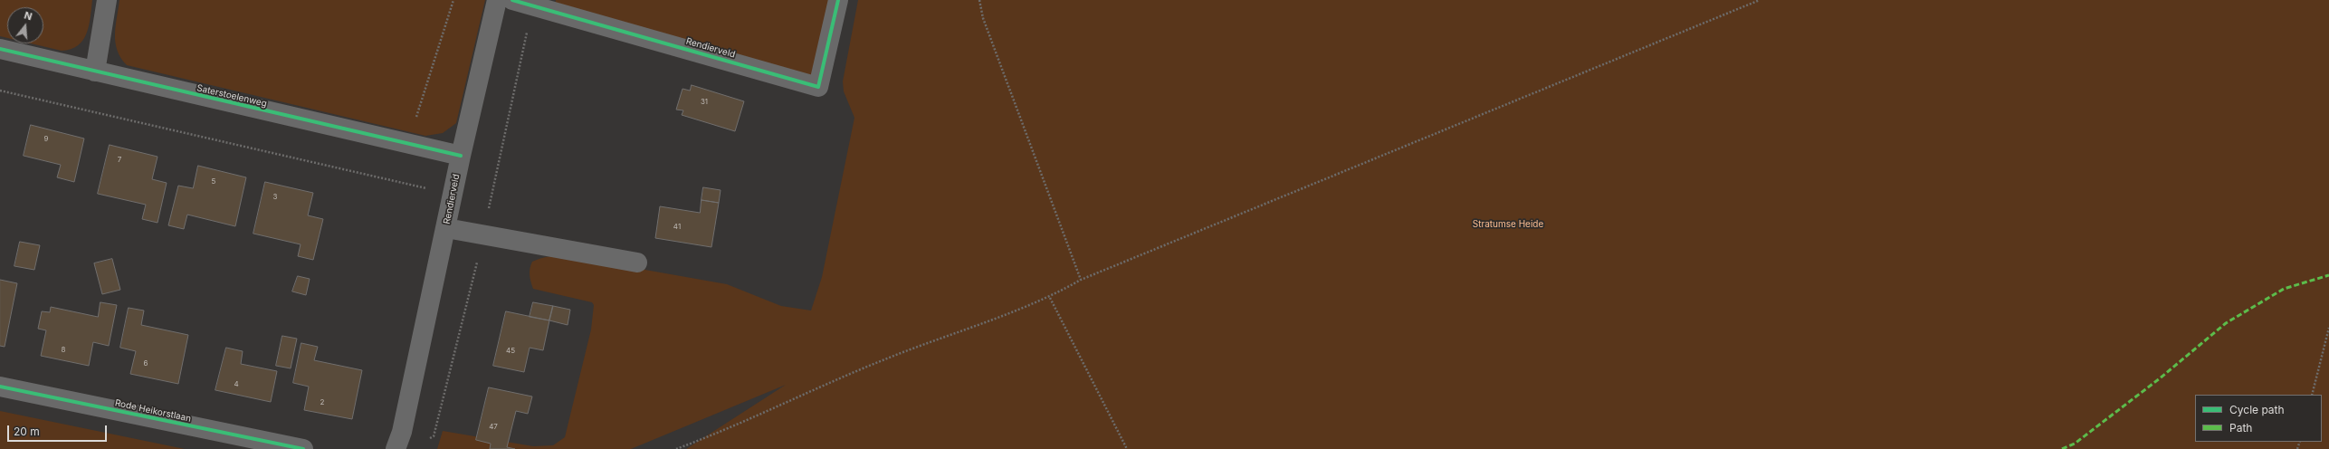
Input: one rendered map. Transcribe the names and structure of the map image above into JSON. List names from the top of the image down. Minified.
{"streets":{"street":["Rendierveld","Saterstoelenweg","Rode Heikorstlaan"]},"crossings":[["Rendierveld","Saterstoelenweg"]],"parks":["Stratumse Heide"],"house_numbers":["31","9","7","5","3","41","8","45","6","4","2","47"],"legend":["Cycle path","Path"],"scale_bar":"20 m","north":"top"}
